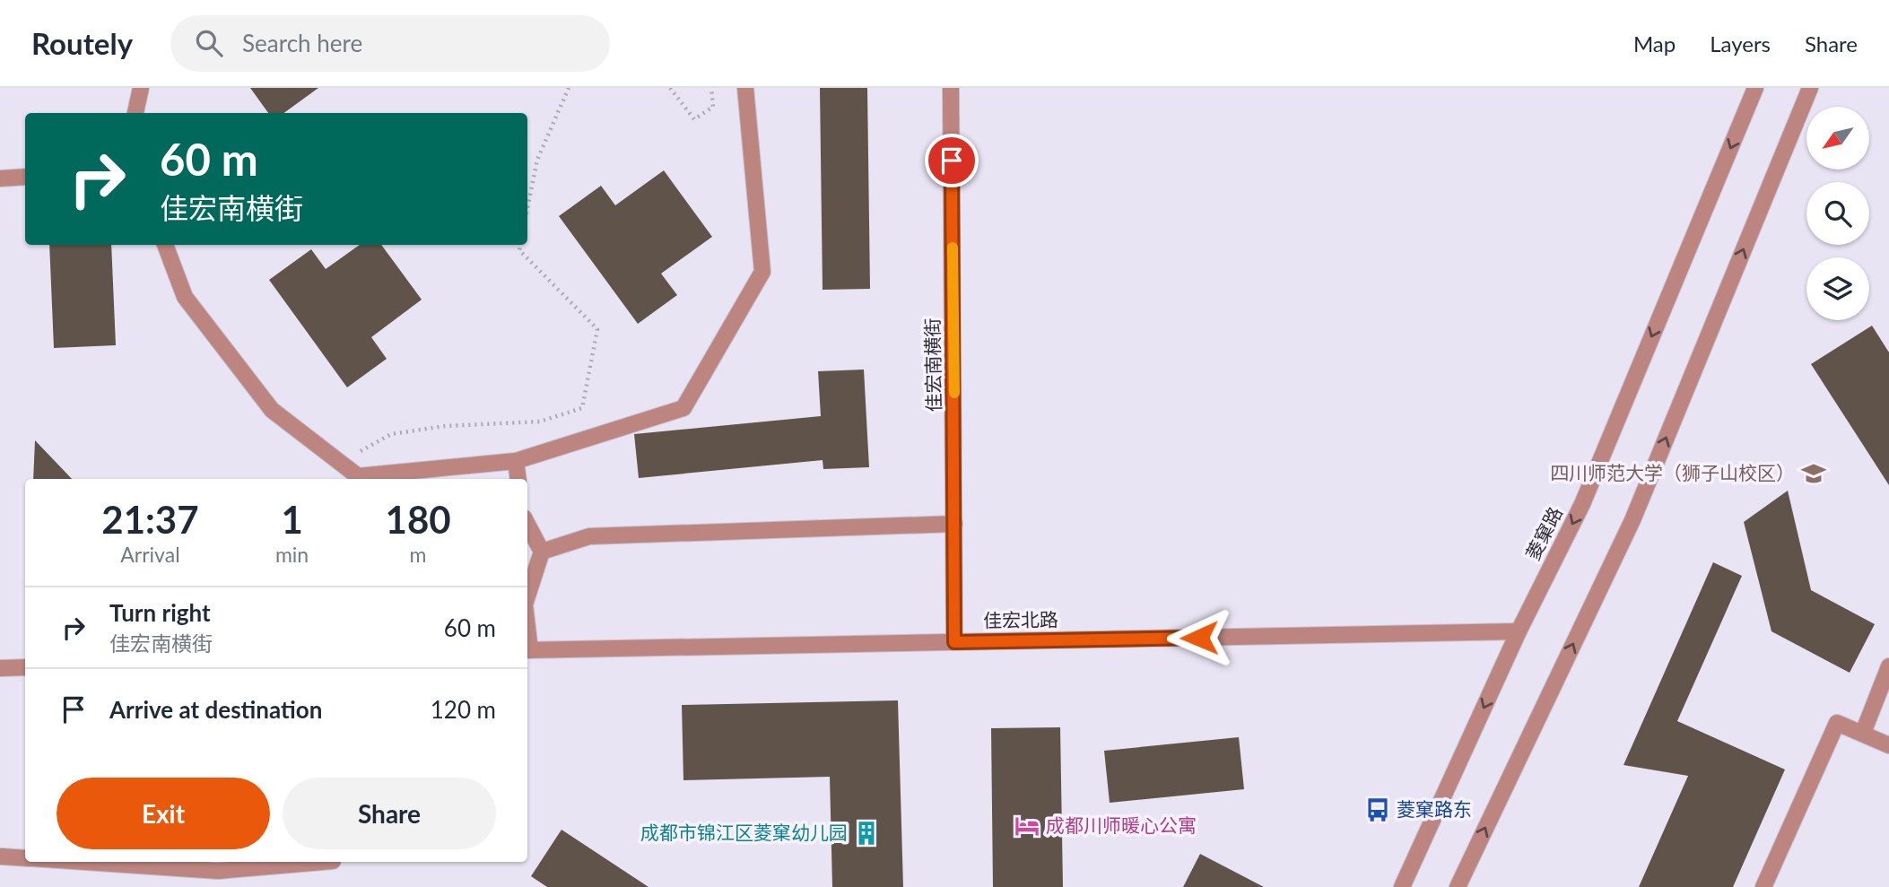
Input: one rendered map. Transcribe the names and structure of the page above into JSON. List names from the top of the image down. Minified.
{"streets":{"street":["佳宏南横街","菱窠路","佳宏北路"]},"crossings":[["佳宏南横街","佳宏北路"],["菱窠路","佳宏北路"]],"places":{"school or university":["四川师范大学（狮子山校区）"],"bus stop":["菱窠路东"],"hotel":["成都川师暖心公寓"],"building":["成都市锦江区菱窠幼儿园"]},"north":"bottom left","page":{"header":"Routely","search":"Search here","nav":["Map","Layers","Share"],"turn":["60 m","佳宏南横街"],"eta":["21:37","Arrival","1","min","180","m"],"list":[{"name":"Turn right","note":"佳宏南横街","value":"60 m"},{"name":"Arrive at destination","value":"120 m"}],"buttons":["Exit","Share"]}}
